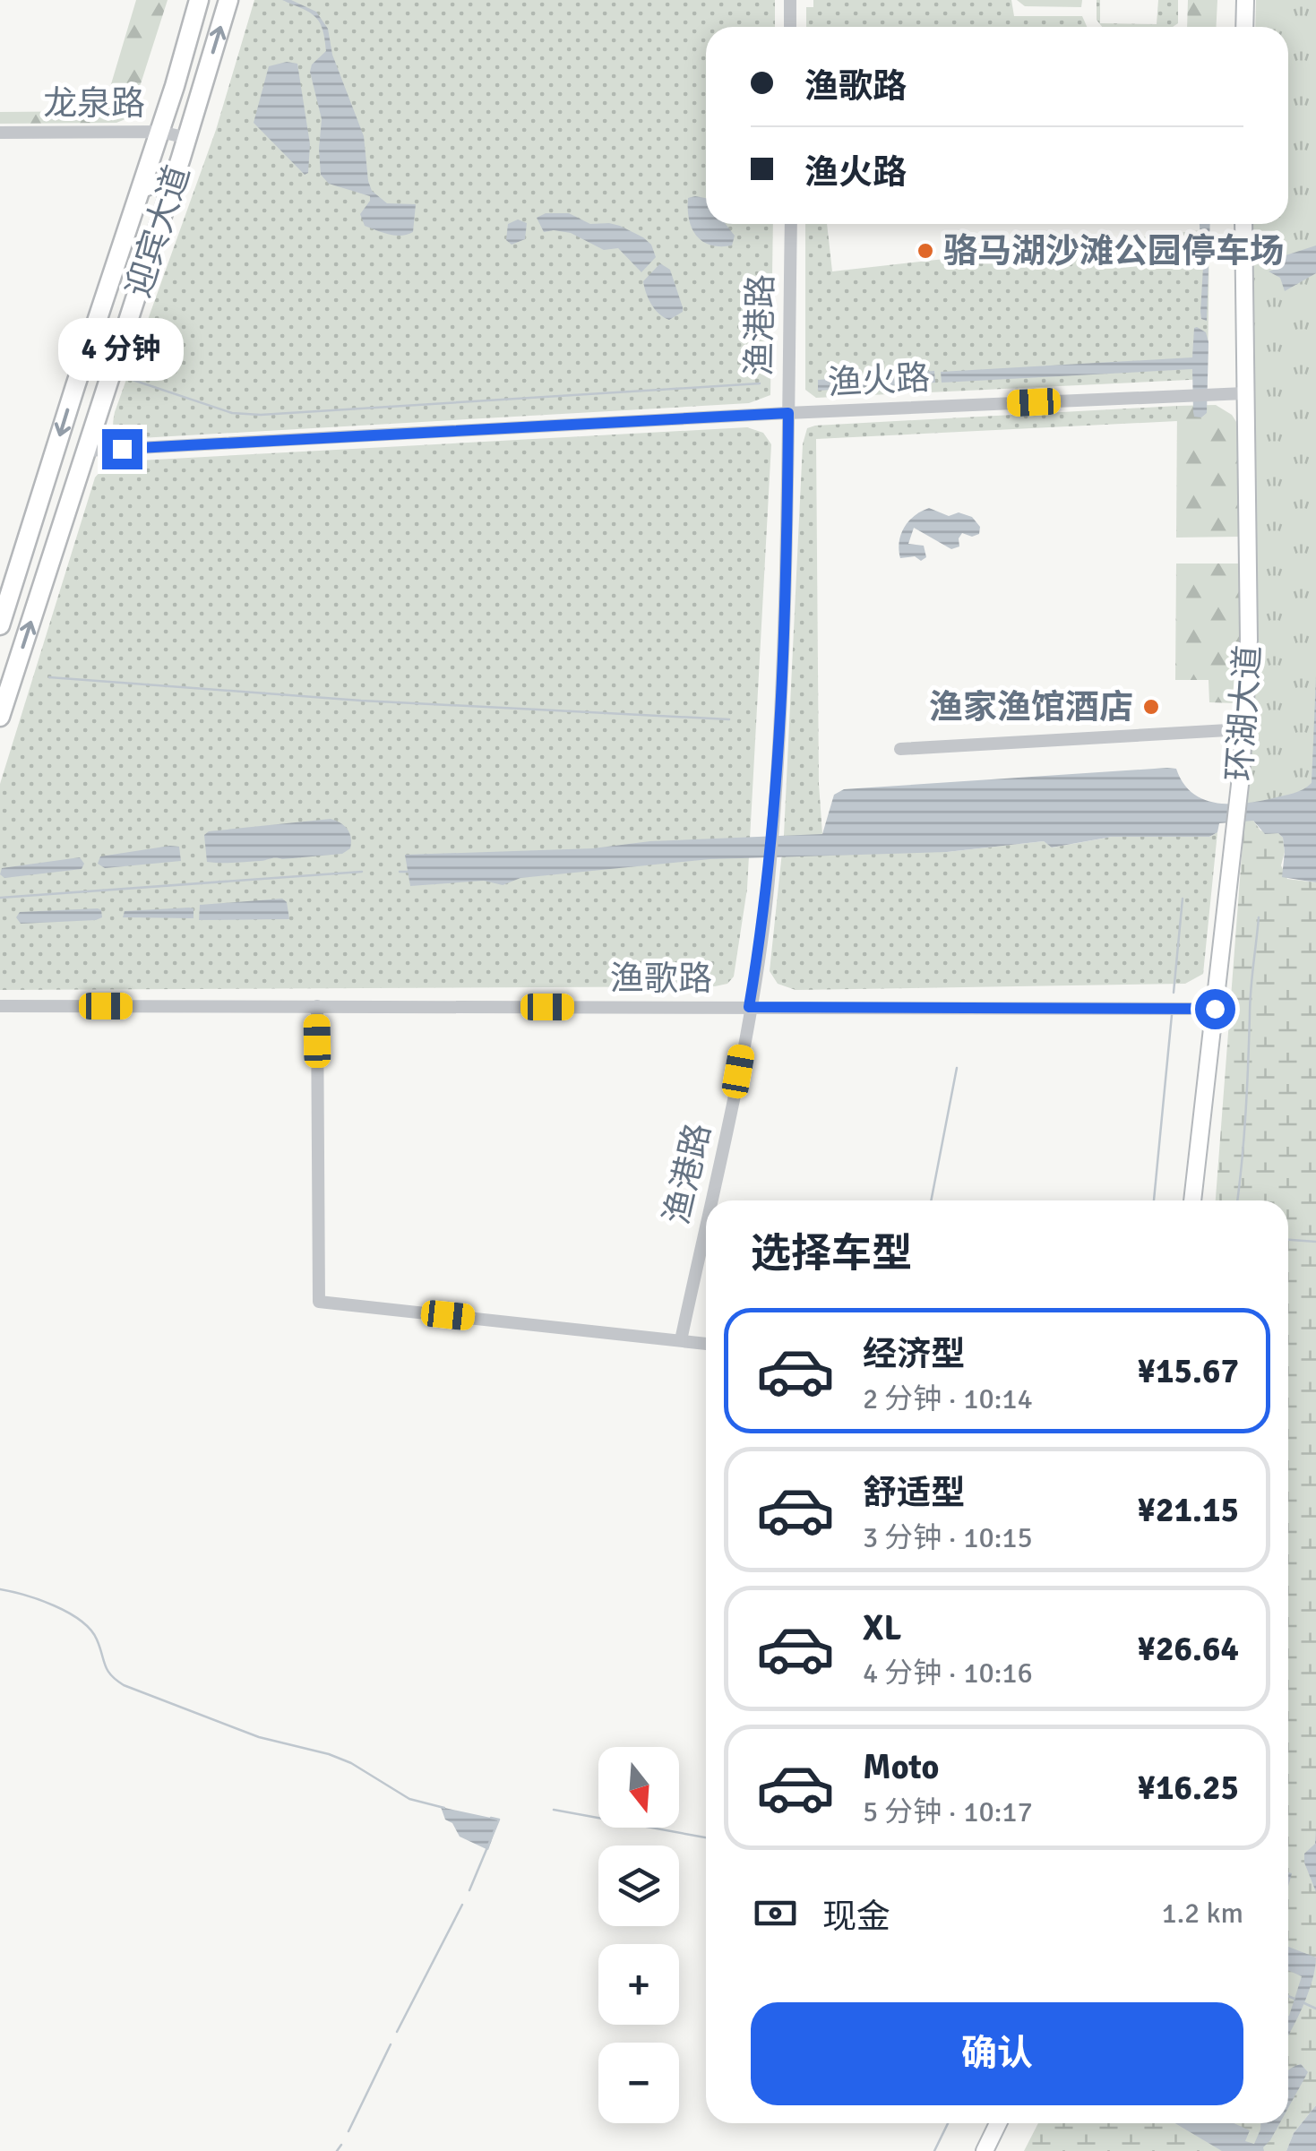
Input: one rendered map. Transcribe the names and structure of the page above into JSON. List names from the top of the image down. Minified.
{"streets":{"highway":["迎宾大道"],"main road":["环湖大道"],"street":["龙泉路","渔港路","渔火路","渔歌路"]},"crossings":[["龙泉路","迎宾大道"],["迎宾大道","渔火路"],["渔港路","渔火路"],["渔港路","渔歌路"],["渔火路","环湖大道"],["环湖大道","渔歌路"]],"places":["骆马湖沙滩公园停车场","渔家渔馆酒店"],"north":"bottom","page":{"banner":["渔歌路","渔火路"],"bubble":"4 分钟","heading":"选择车型","list":[{"name":"经济型","note":"2 分钟 · 10:14","value":"¥15.67"},{"name":"舒适型","note":"3 分钟 · 10:15","value":"¥21.15"},{"name":"XL","note":"4 分钟 · 10:16","value":"¥26.64"},{"name":"Moto","note":"5 分钟 · 10:17","value":"¥16.25"}],"map_buttons":["+","−"],"pay":["现金","1.2 km"],"buttons":"确认"}}
